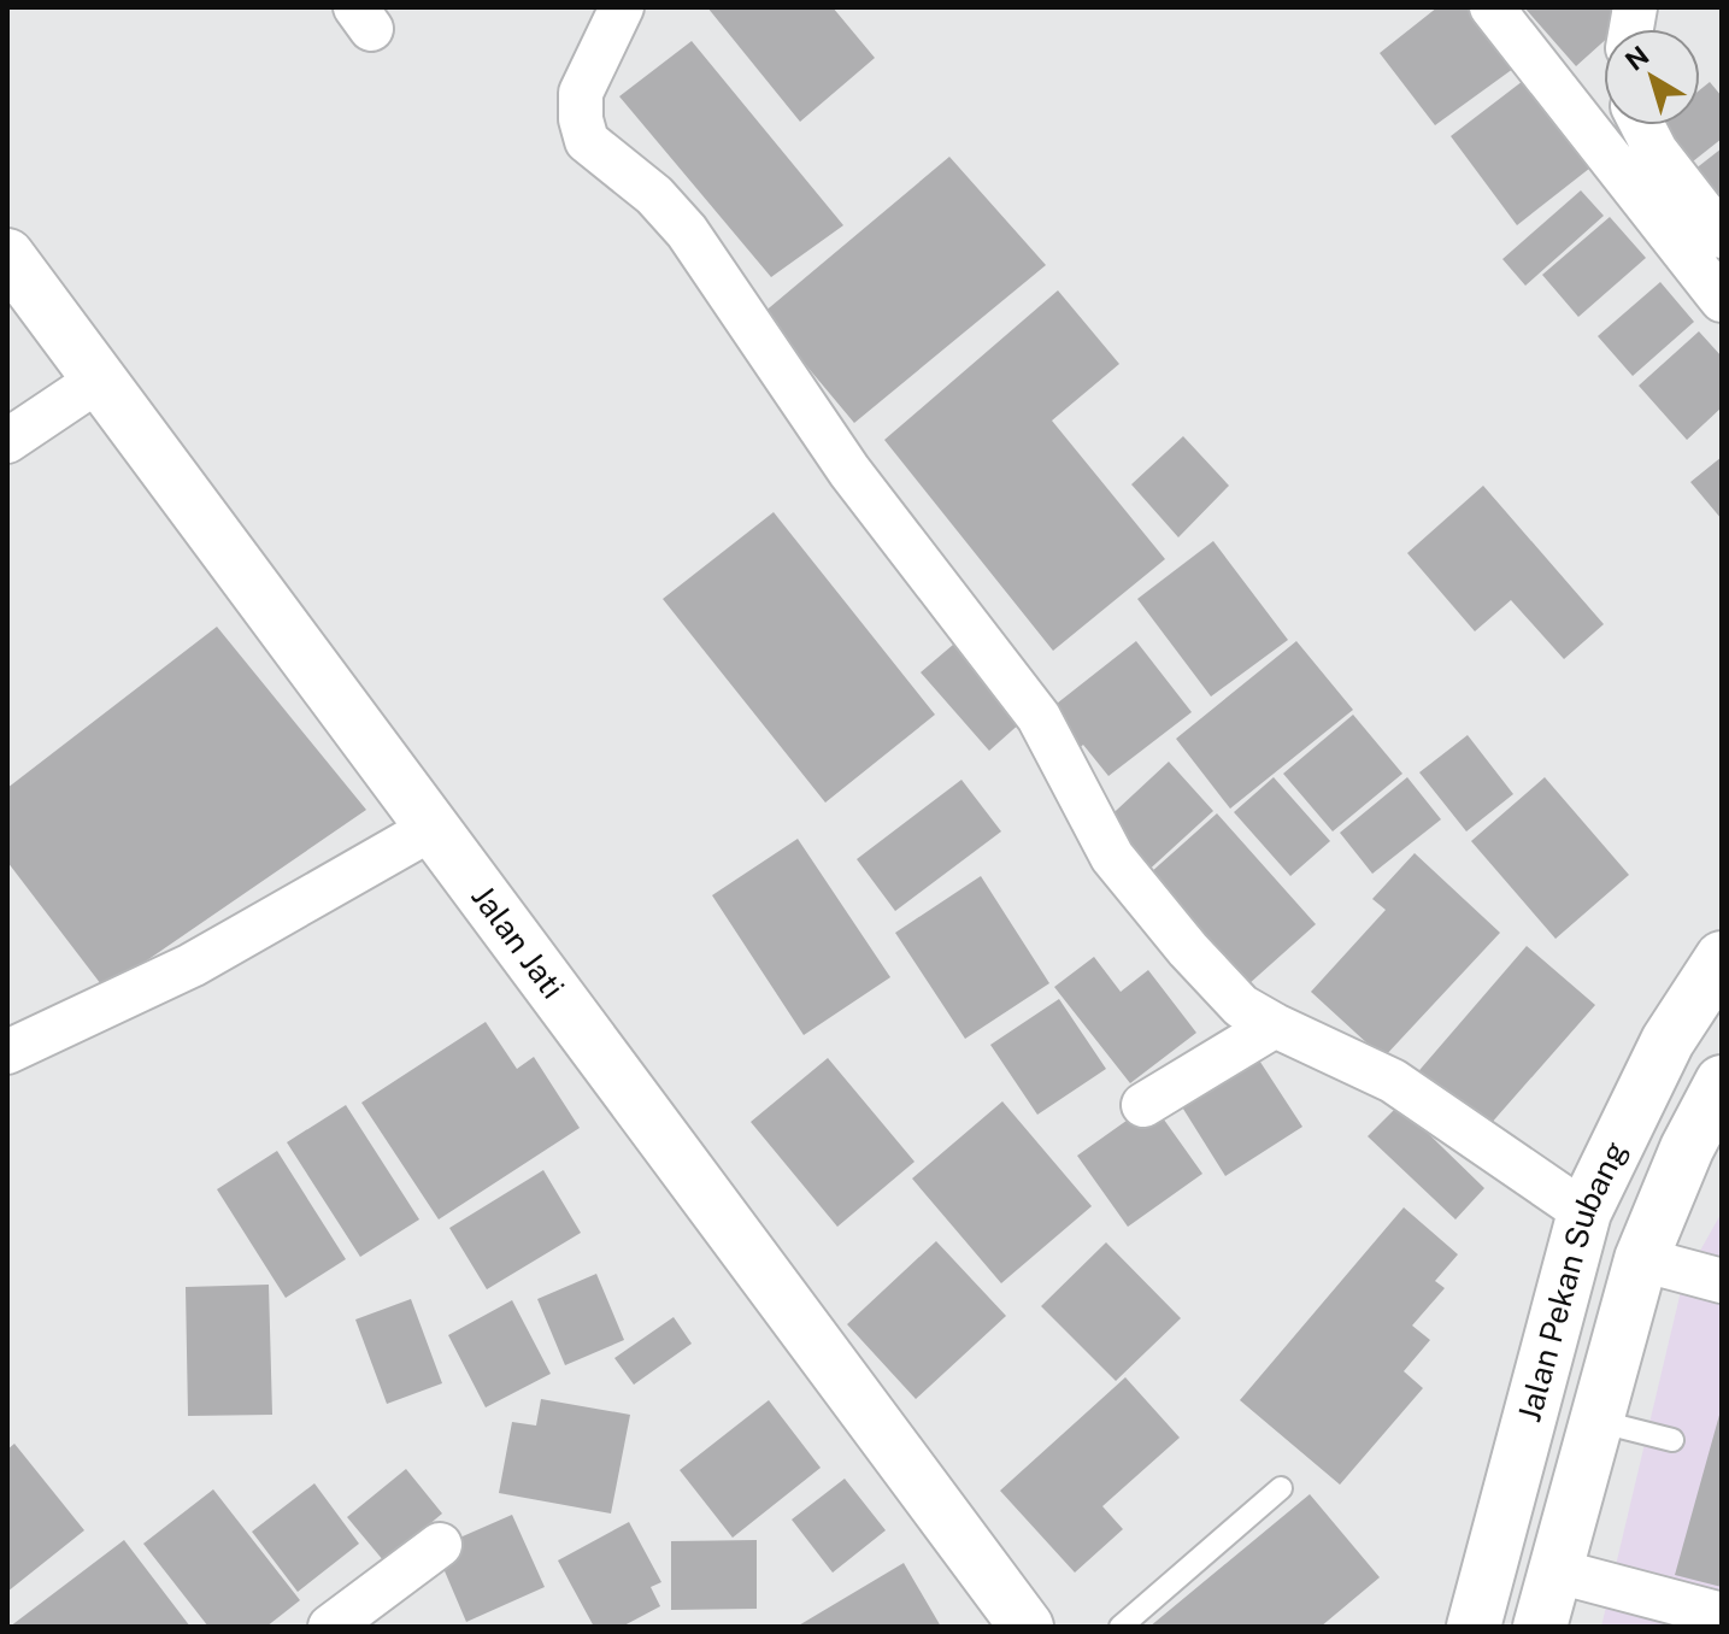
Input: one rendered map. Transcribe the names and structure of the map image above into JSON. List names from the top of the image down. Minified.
{"streets":{"street":["Jalan Jati","Jalan Pekan Subang"]},"north":"top left"}
